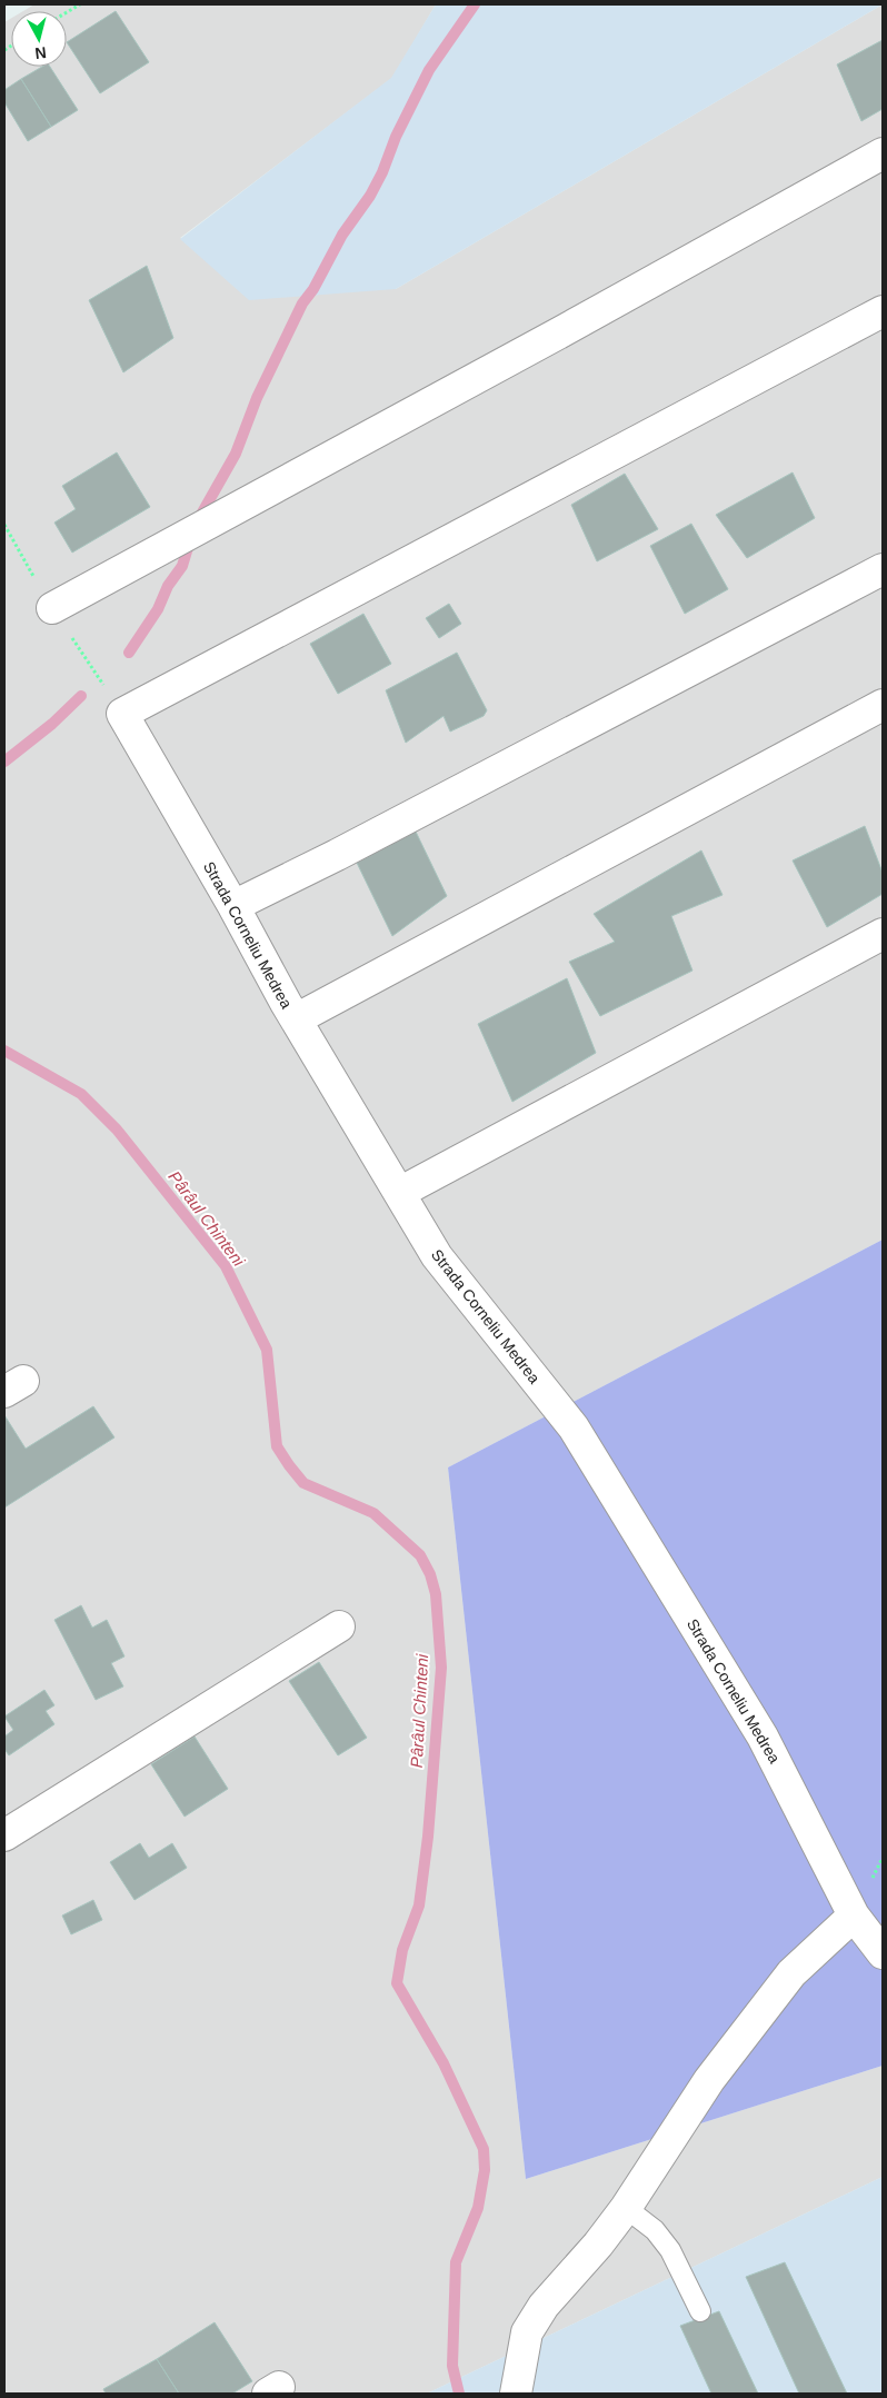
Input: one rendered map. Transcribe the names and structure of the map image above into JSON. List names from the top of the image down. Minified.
{"streets":{"street":["Strada Corneliu Medrea"]},"water":["Pârâul Chinteni"],"north":"bottom"}
